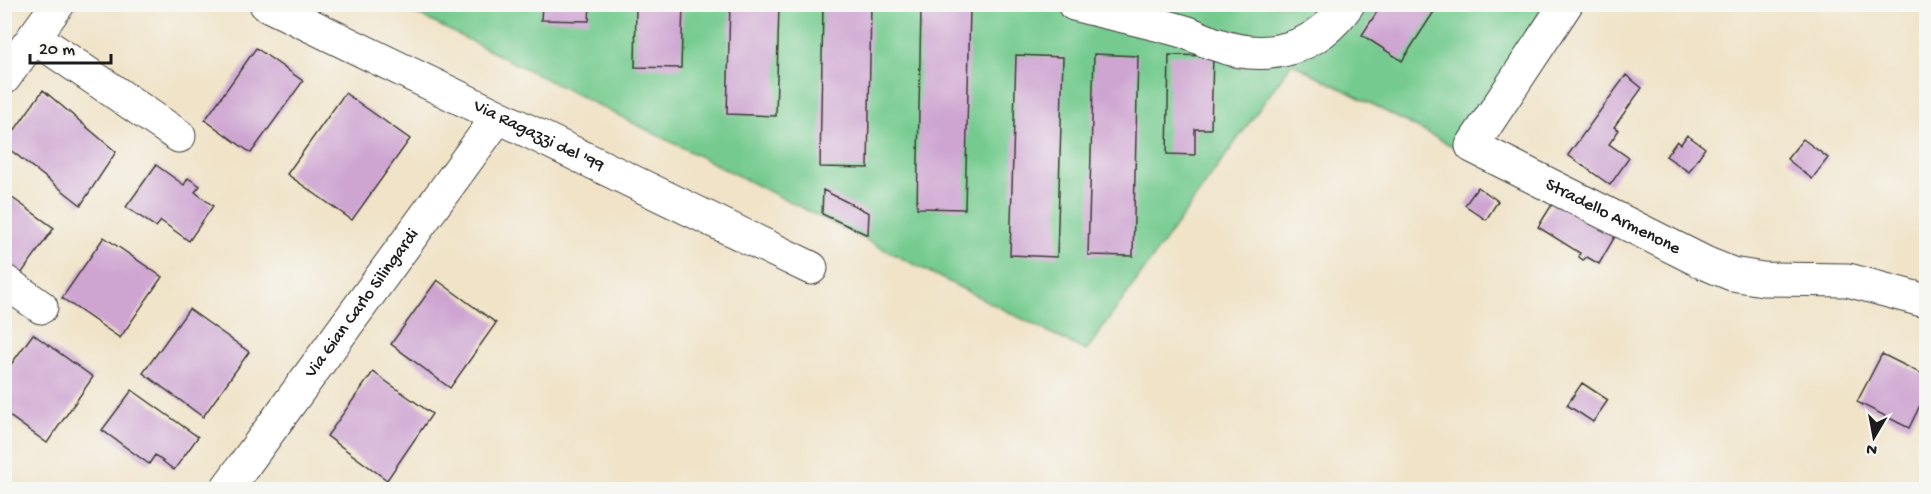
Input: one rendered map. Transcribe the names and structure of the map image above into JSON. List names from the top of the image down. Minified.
{"streets":{"street":["Via Ragazzi del '99","Stradello Armenone","Via Gian Carlo Silingardi"]},"crossings":[["Via Ragazzi del '99","Via Gian Carlo Silingardi"]],"scale_bar":"20 m","north":"bottom"}
